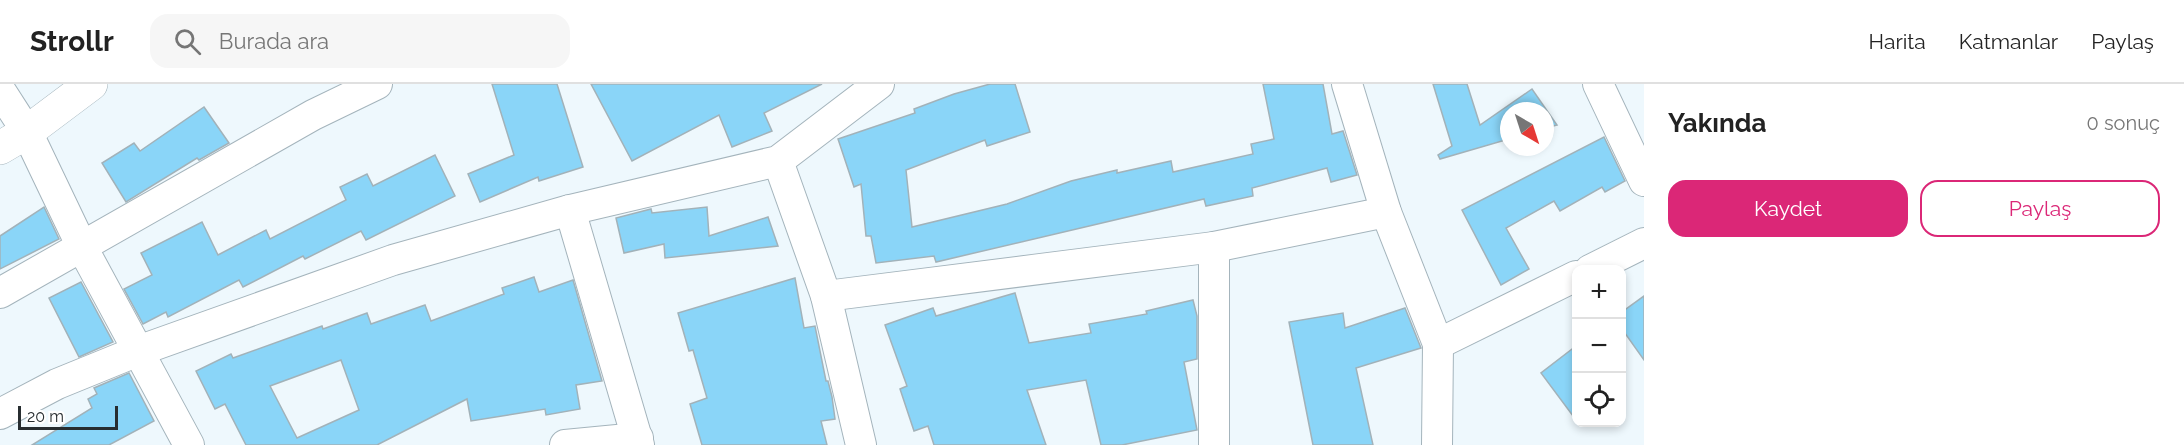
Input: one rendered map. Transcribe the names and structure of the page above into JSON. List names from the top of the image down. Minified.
{"scale_bar":"20 m","north":"bottom right","page":{"header":"Strollr","search":"Burada ara","nav":["Harita","Katmanlar","Paylaş"],"heading":["Yakında","0 sonuç"],"buttons":["Kaydet","Paylaş"],"map_buttons":["+","−"],"scale":"20 m"}}
